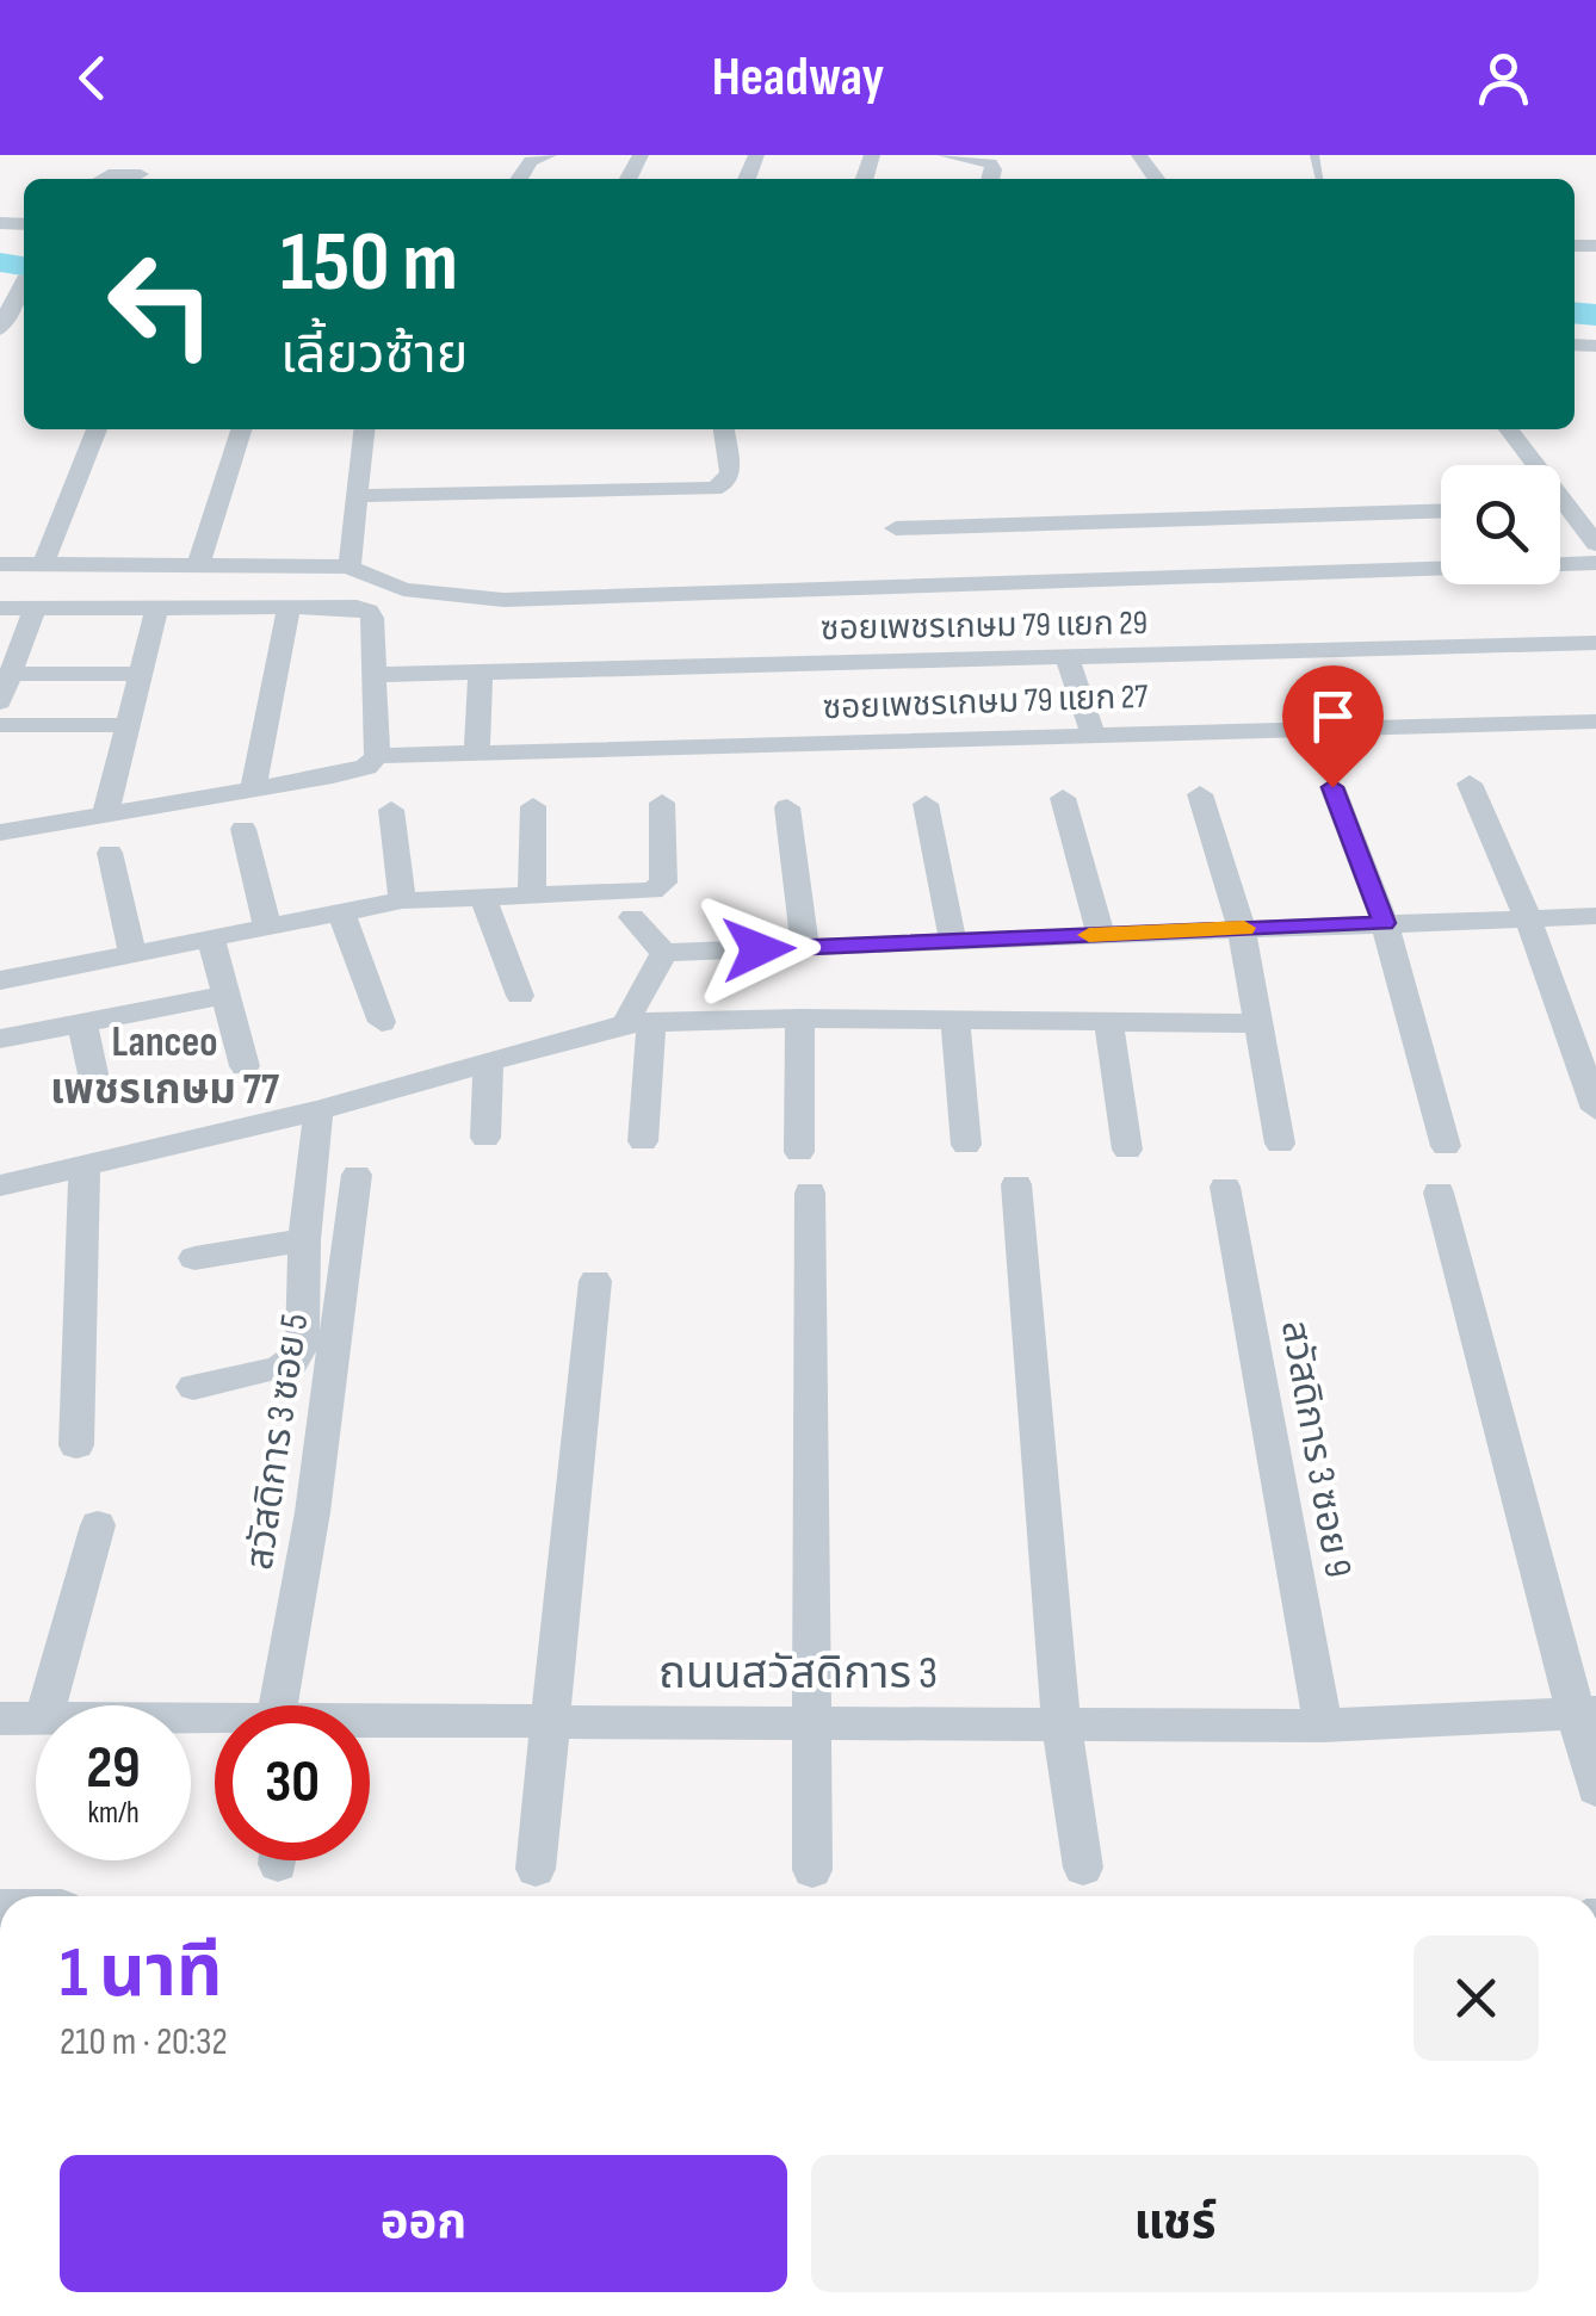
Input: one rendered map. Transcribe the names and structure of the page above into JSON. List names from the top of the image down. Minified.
{"streets":{"street":["ซอยเพชรเกษม 79 แยก 29","ซอยเพชรเกษม 79 แยก 27","สวัสดิการ 3 ซอย 5","สวัสดิการ 3 ซอย 9","ถนนสวัสดิการ 3"]},"crossings":[["สวัสดิการ 3 ซอย 9","ถนนสวัสดิการ 3"]],"districts":["Lanceo เพชรเกษม 77"],"page":{"header":"Headway","turn":["150 m","เลี้ยวซ้าย"],"speed":"29 km/h","limit":"30","heading":["1 นาที","210 m · 20:32"],"buttons":["ออก","แชร์"]}}
